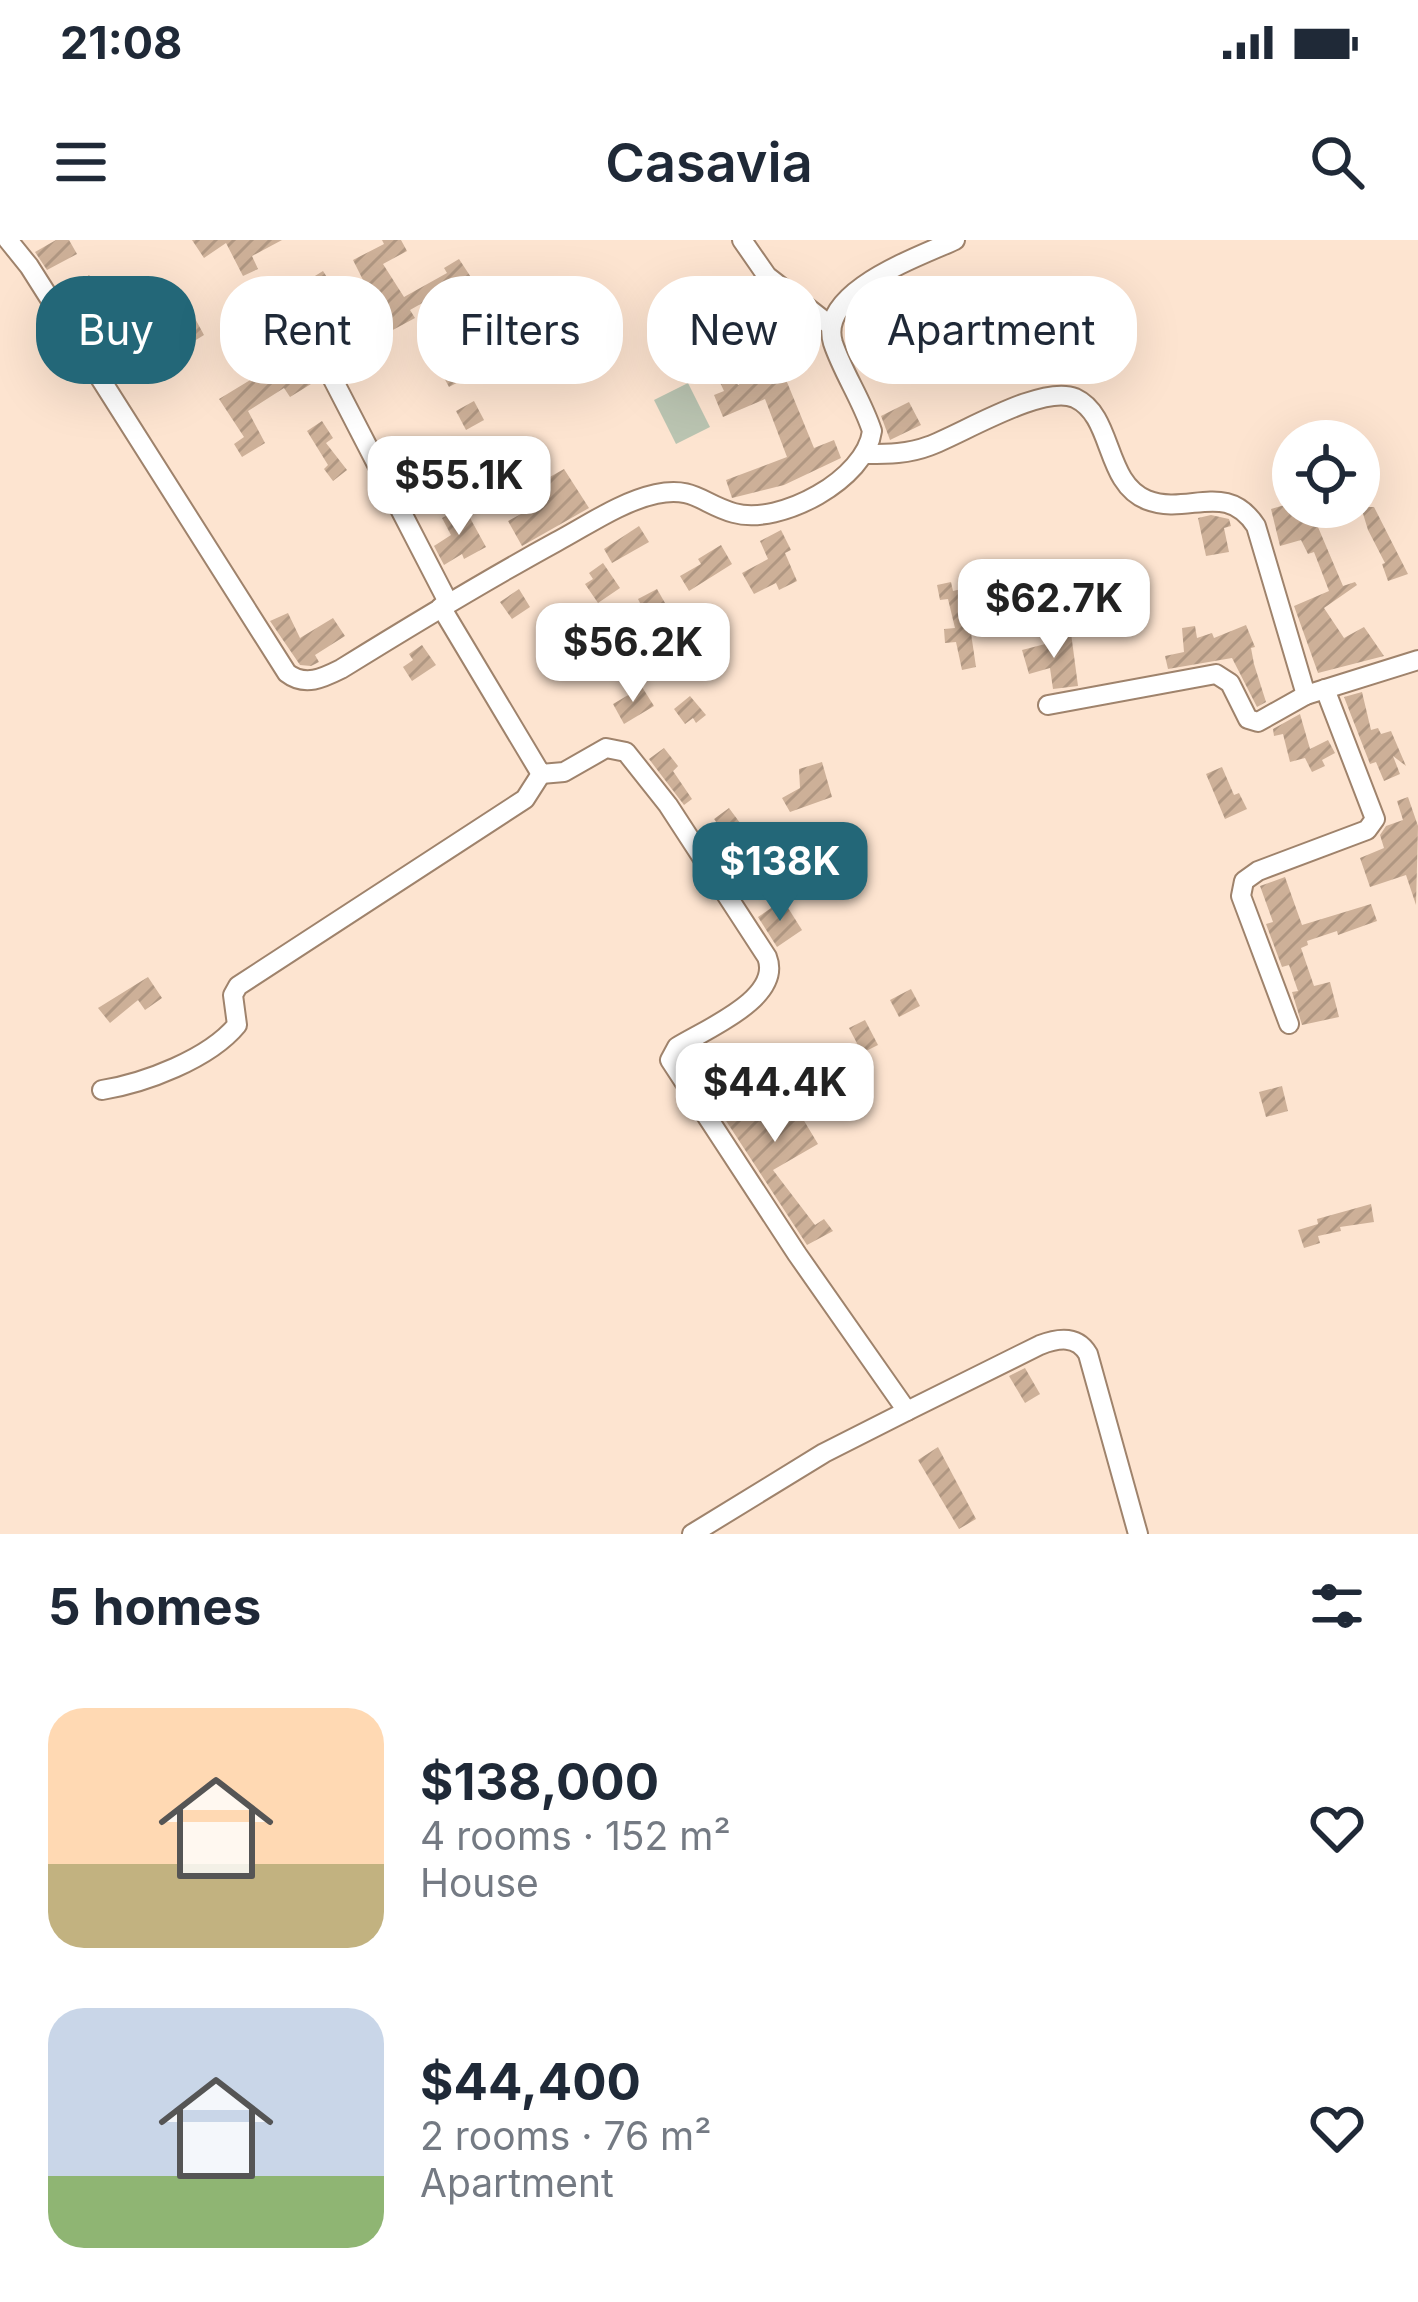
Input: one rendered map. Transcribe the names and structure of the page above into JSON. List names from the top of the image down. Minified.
{"page":{"status":"21:08","header":"Casavia","chip":["Buy","Rent","Filters","New","Apartment"],"price":["$55.1K","$62.7K","$56.2K","$138K","$44.4K"],"heading":"5 homes","list":[{"name":"$138,000","note":"4 rooms · 152 m² · House"},{"name":"$44,400","note":"2 rooms · 76 m² · Apartment"}]}}
